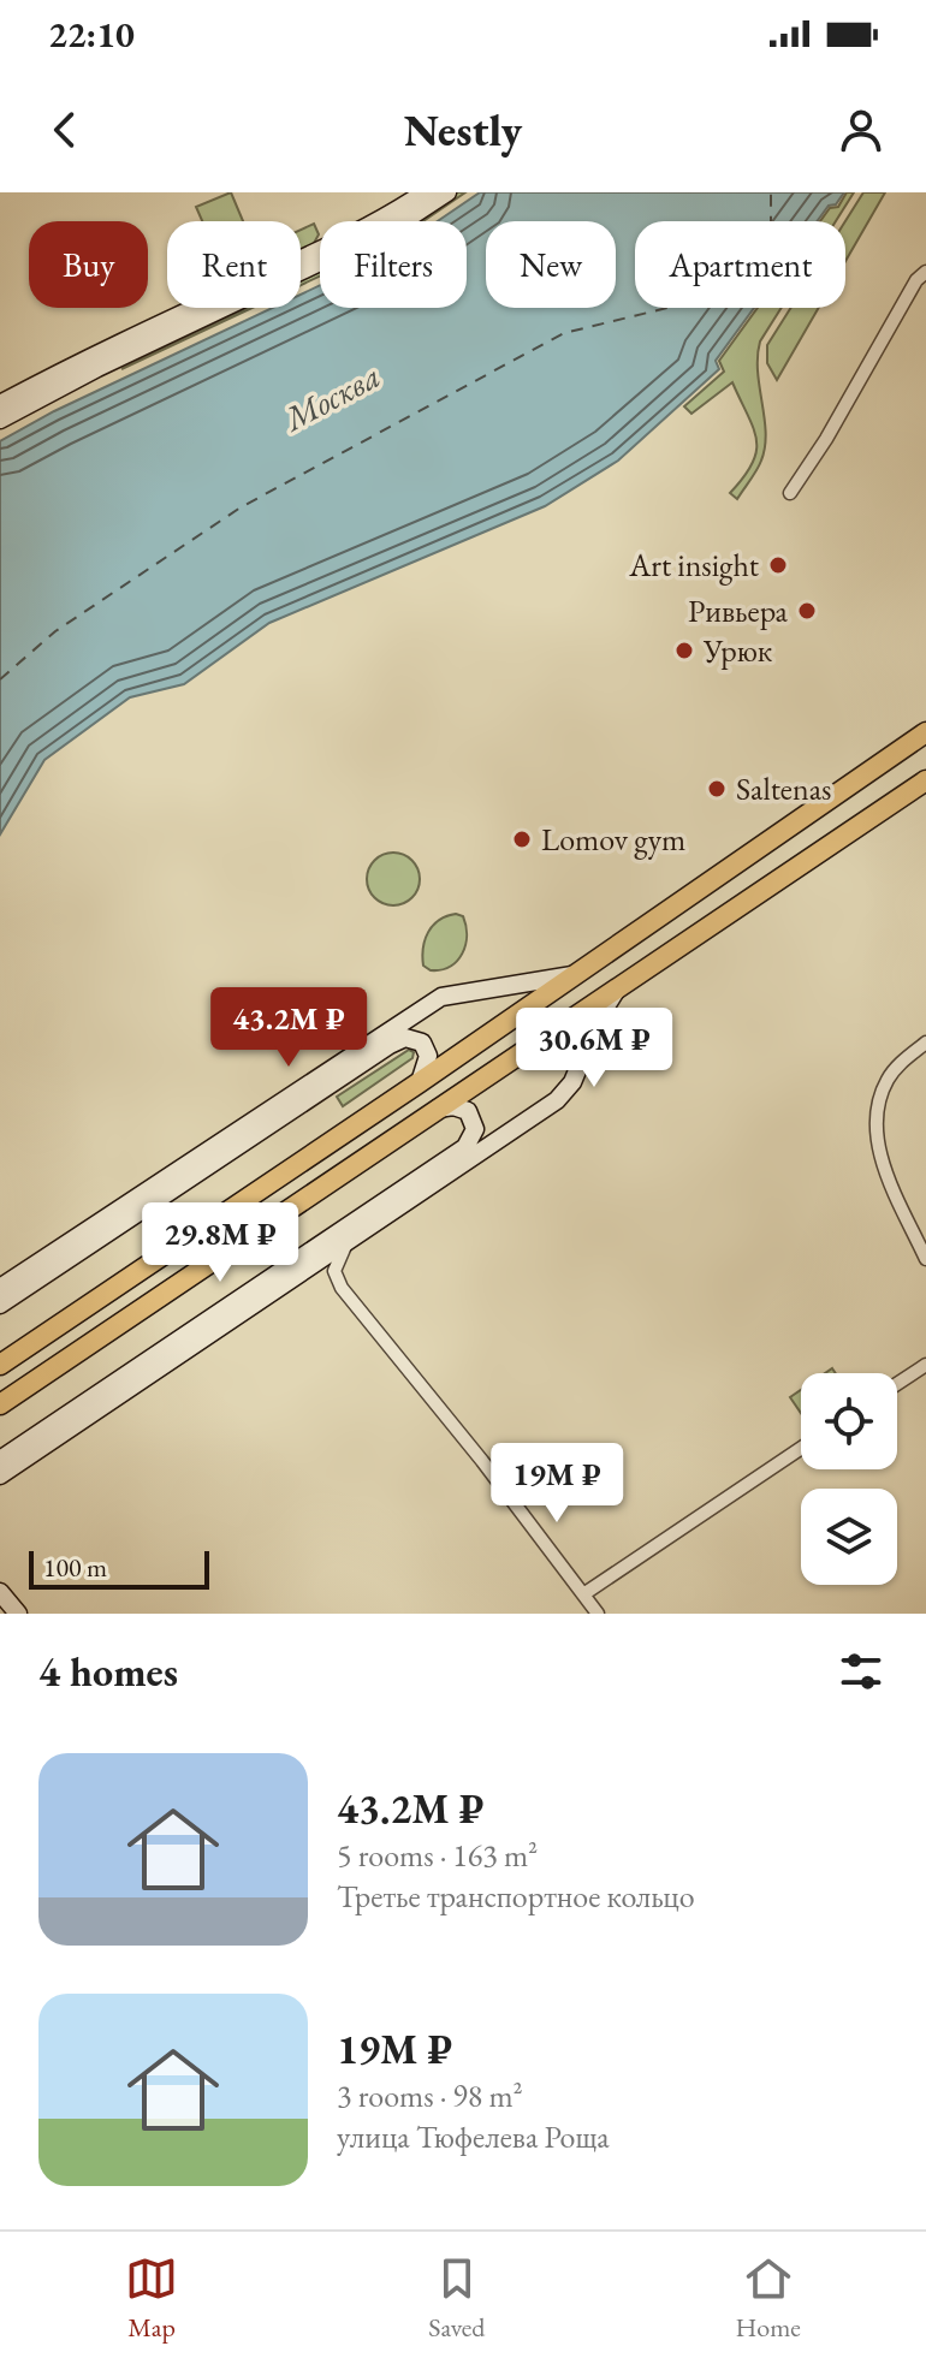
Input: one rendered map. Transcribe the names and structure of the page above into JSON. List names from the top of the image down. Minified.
{"water":["Москва"],"places":["Art insight","Ривьера","Урюк","Saltenas","Lomov gym"],"scale_bar":"100 m","page":{"status":"22:10","header":"Nestly","chip":["Buy","Rent","Filters","New","Apartment"],"price":["43.2M ₽","30.6M ₽","29.8M ₽","19M ₽"],"scale":"100 m","heading":"4 homes","list":[{"name":"43.2M ₽","note":"5 rooms · 163 m² · Третье транспортное кольцо"},{"name":"19M ₽","note":"3 rooms · 98 m² · улица Тюфелева Роща"}],"tabs":["Map","Saved","Home"]}}
